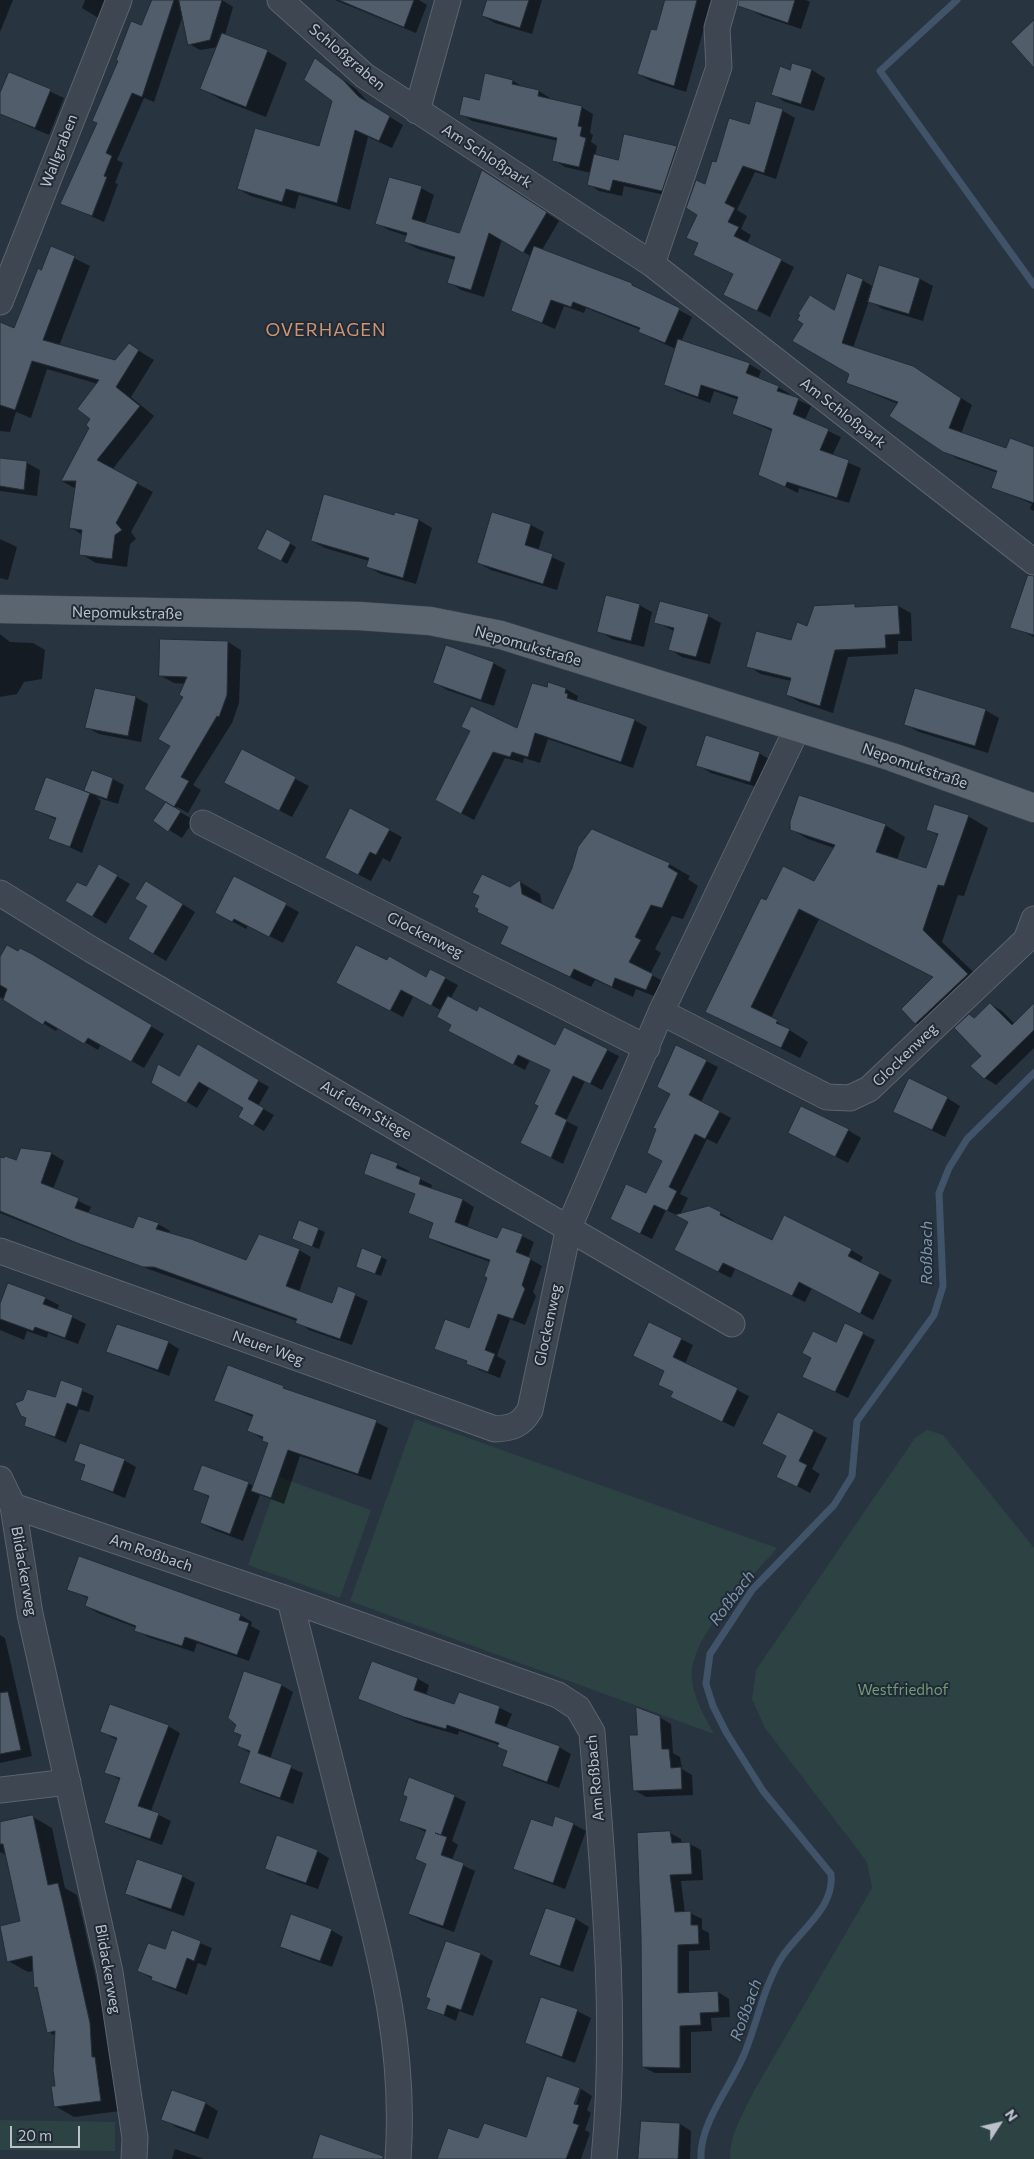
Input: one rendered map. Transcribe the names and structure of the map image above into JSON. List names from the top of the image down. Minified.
{"streets":{"main road":["Nepomukstraße"],"street":["Schloßgraben","Wallgraben","Am Schloßpark","Glockenweg","Auf dem Stiege","Neuer Weg","Am Roßbach","Blidackerweg"]},"crossings":[["Schloßgraben","Am Schloßpark"],["Nepomukstraße","Glockenweg"],["Glockenweg","Auf dem Stiege"],["Glockenweg","Neuer Weg"],["Am Roßbach","Blidackerweg"]],"districts":["OVERHAGEN"],"water":["Roßbach"],"parks":["Westfriedhof"],"scale_bar":"20 m","north":"top right"}
